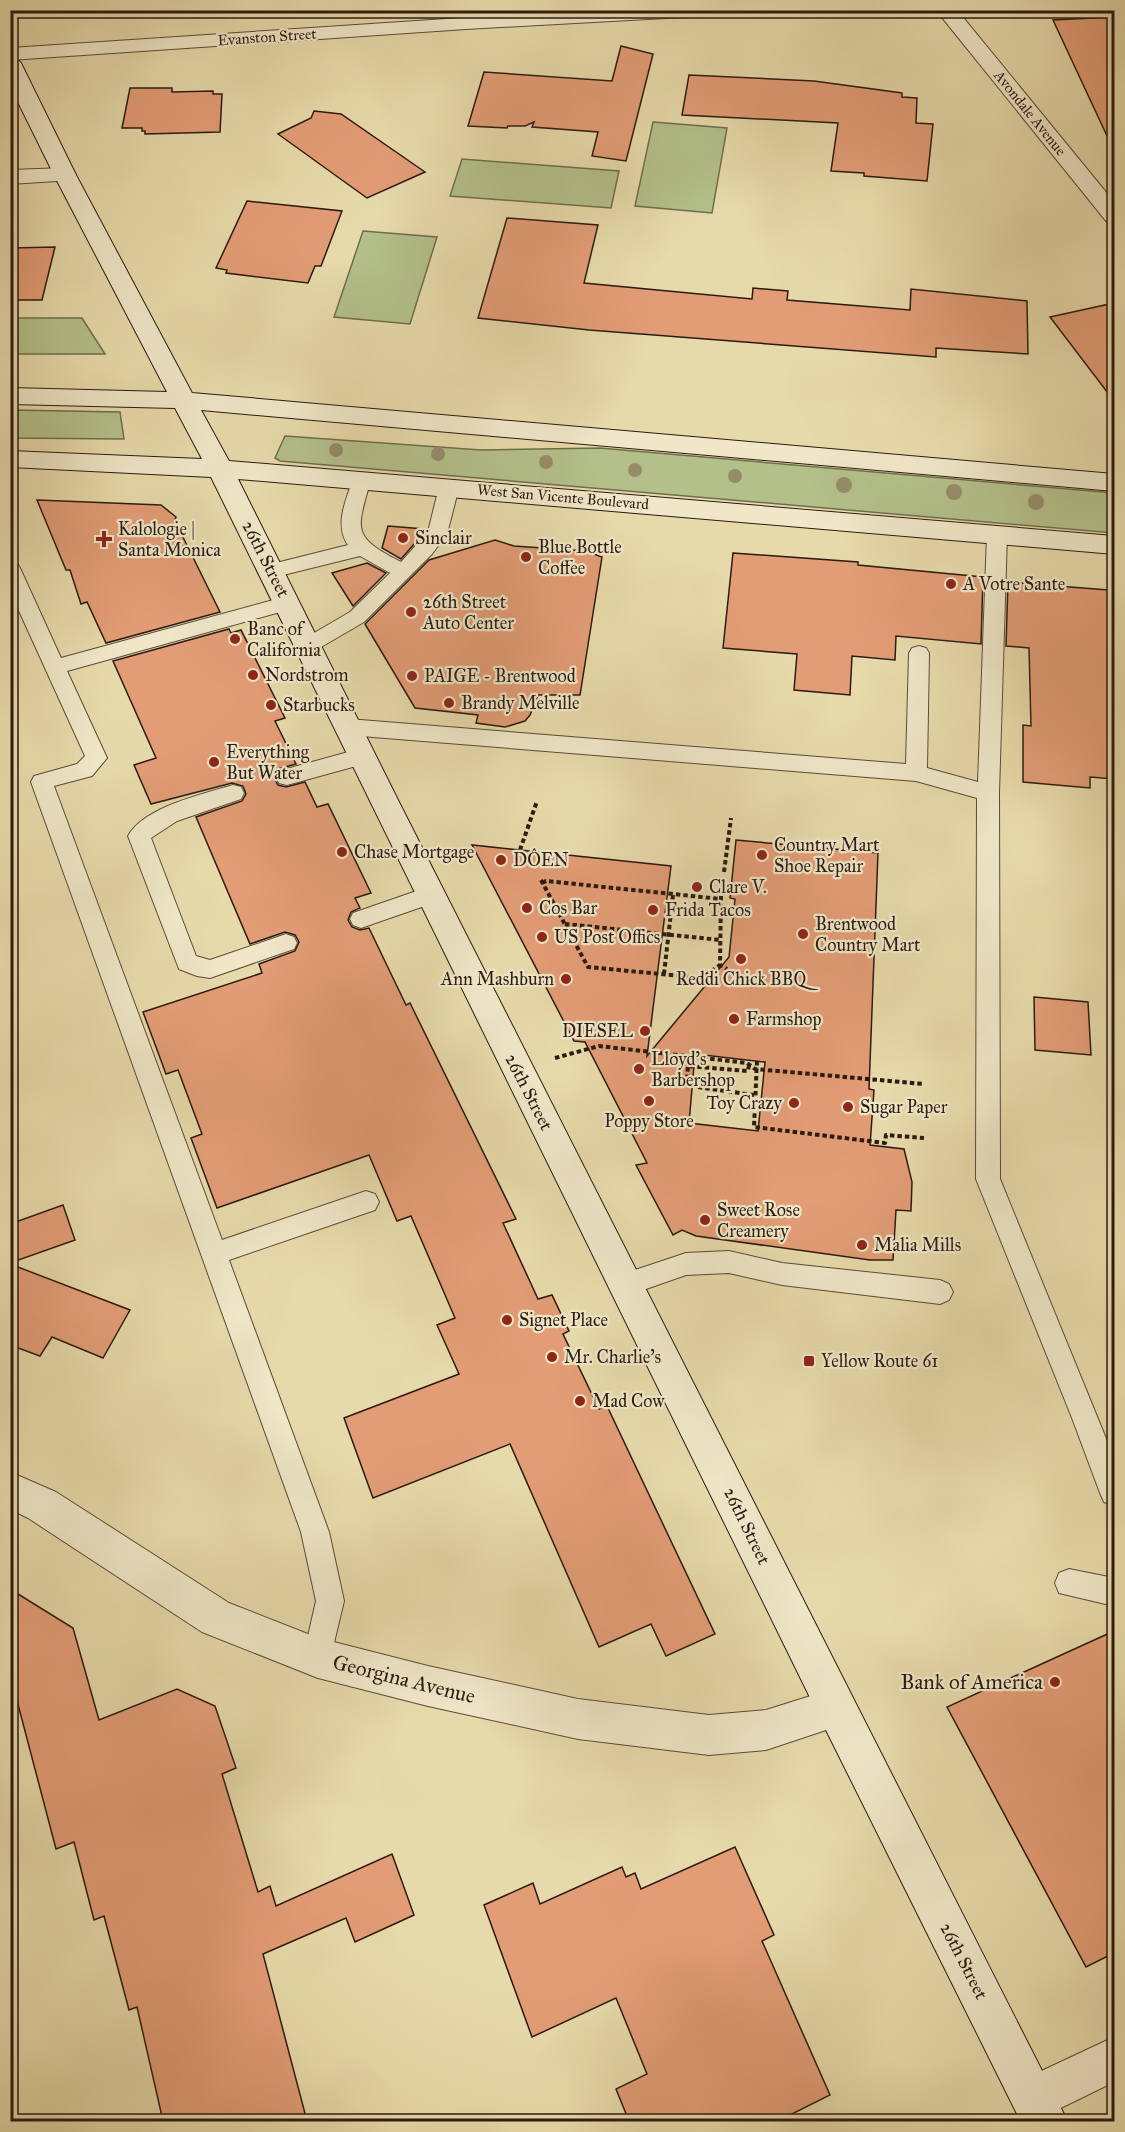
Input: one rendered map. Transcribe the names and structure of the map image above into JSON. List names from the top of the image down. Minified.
{"streets":{"street":["Evanston Street","Avondale Avenue","West San Vicente Boulevard","26th Street","Georgina Avenue"]},"crossings":[["West San Vicente Boulevard","26th Street"],["26th Street","Georgina Avenue"]],"places":{"other":["Sinclair","Blue Bottle Coffee","A Votre Sante","26th Street Auto Center","Banc of California","Nordstrom","PAIGE - Brentwood","Brandy Melville","Starbucks","Everything But Water","Chase Mortgage","Country Mart Shoe Repair","DÔEN","Clare V.","Cos Bar","Frida Tacos","Brentwood Country Mart","US Post Offics","Reddi Chick BBQ","Ann Mashburn","Farmshop","DIESEL","Lloyd's Barbershop","Poppy Store","Toy Crazy","Sugar Paper","Sweet Rose Creamery","Malia Mills","Signet Place","Mr. Charlie's","Mad Cow","Bank of America"],"health":["Kalologie | Santa Monica"],"transit":["Yellow Route 61"]}}
